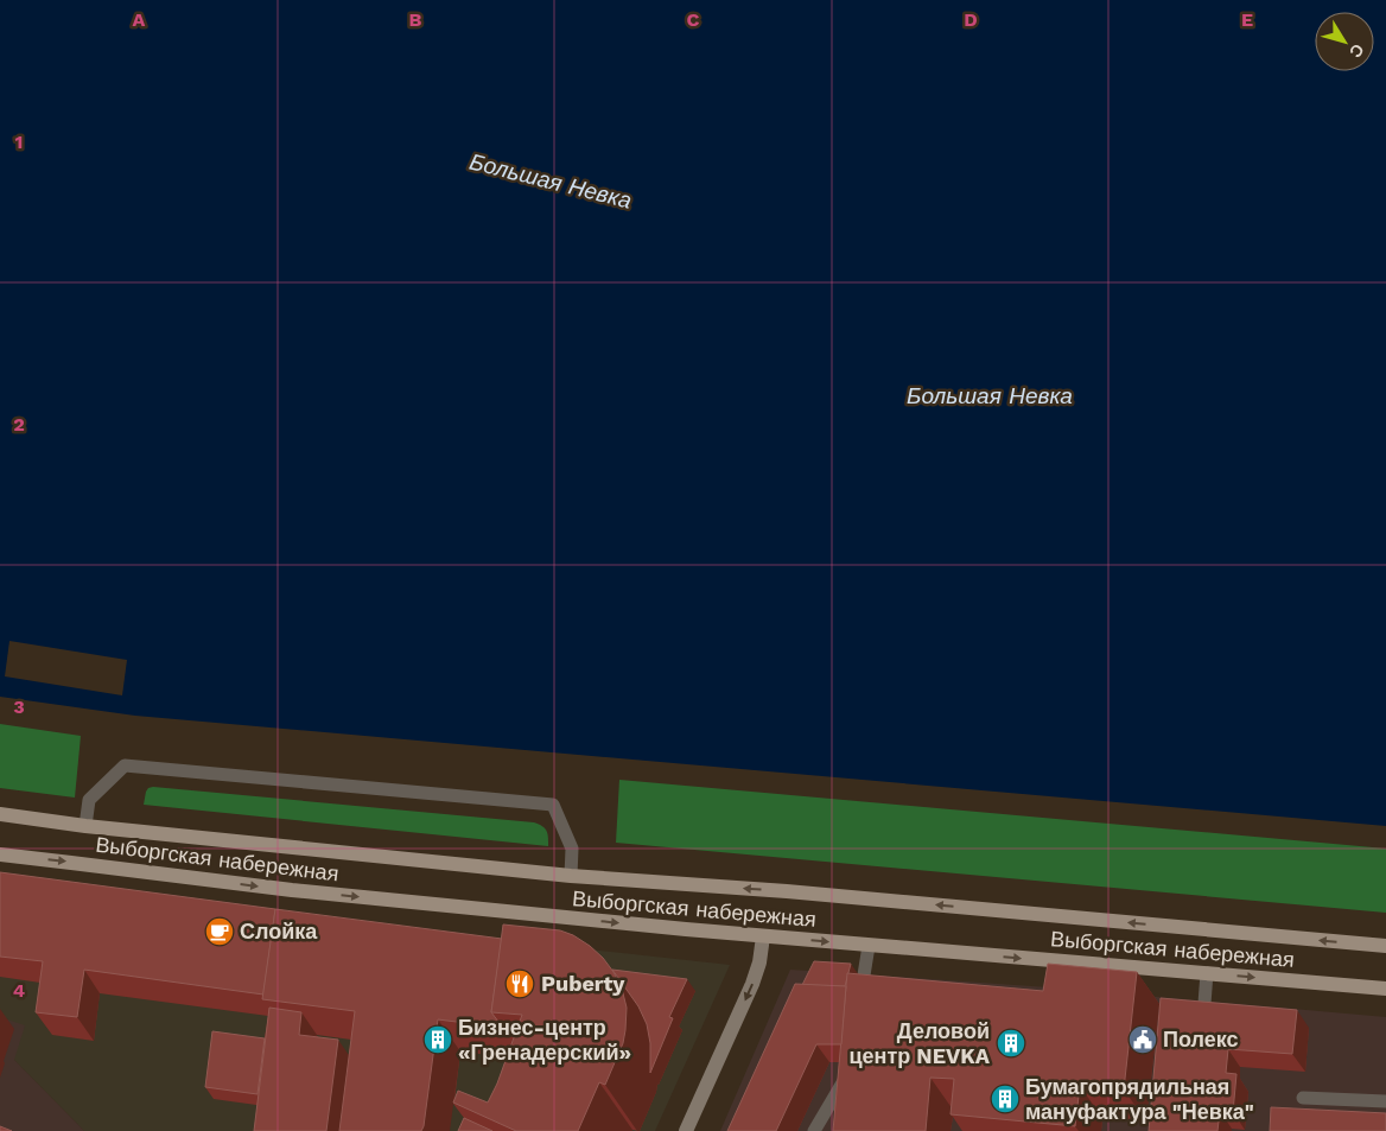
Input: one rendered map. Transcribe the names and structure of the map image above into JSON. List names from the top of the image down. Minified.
{"streets":{"main road":["Выборгская набережная"]},"water":["Большая Невка"],"places":{"cafe":["Слойка"],"restaurant":["Puberty"],"building":["Бизнес-центр «Гренадерский»","Деловой центр NEVKA","Бумагопрядильная мануфактура \"Невка\""],"public building":["Полекс"]},"north":"bottom right","grid":{"columns":["A","B","C","D","E"],"rows":["1","2","3","4"]}}
